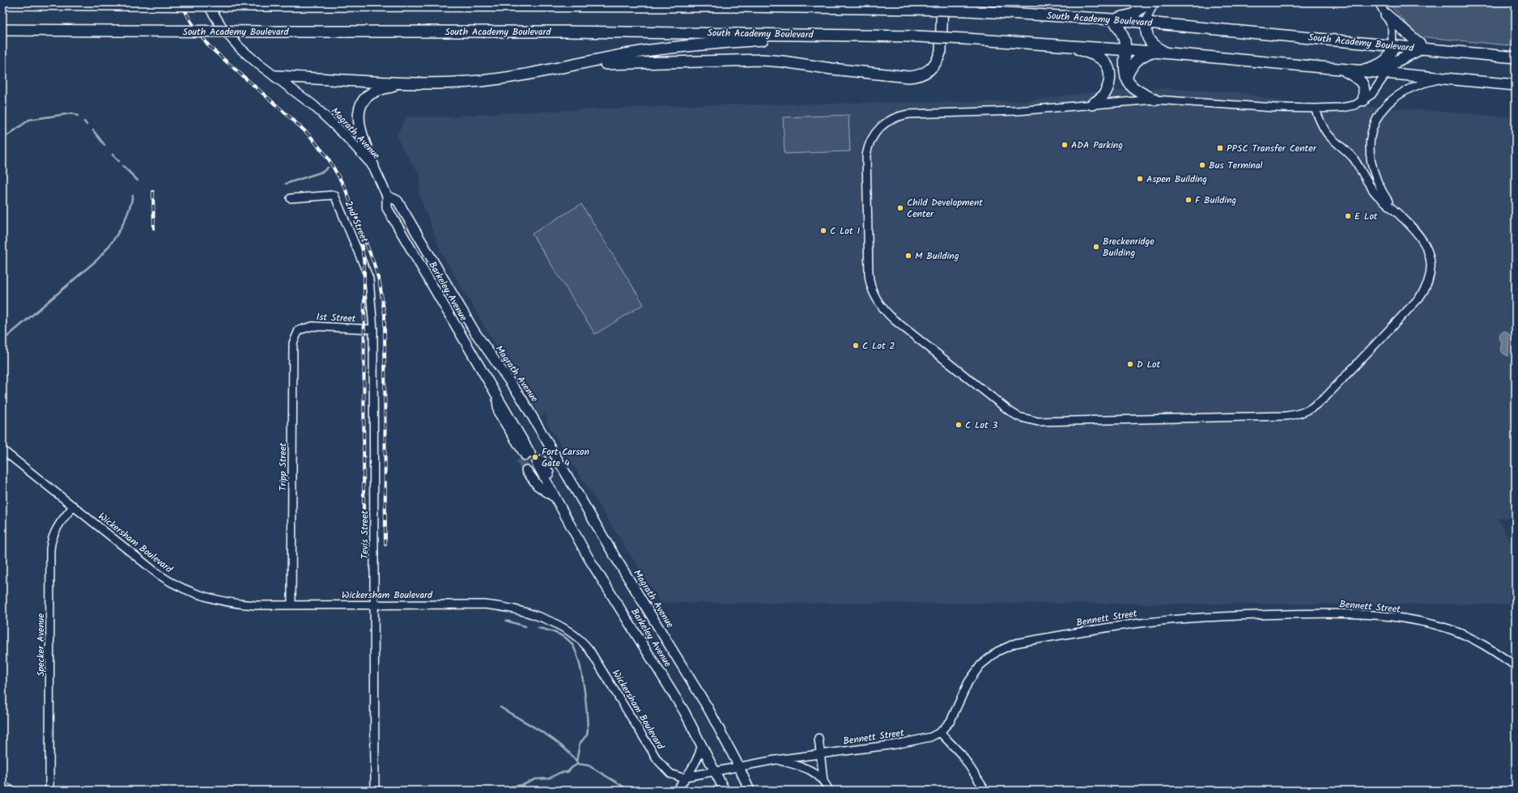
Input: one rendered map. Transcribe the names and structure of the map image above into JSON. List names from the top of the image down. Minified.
{"streets":{"highway":["South Academy Boulevard"],"main road":["Magrath Avenue","Barkeley Avenue"],"street":["2nd Street","1st Street","Tripp Street","Tevis Street","Wickersham Boulevard","Bennett Street","Specker Avenue"]},"crossings":[["Magrath Avenue","Barkeley Avenue"],["Magrath Avenue","Wickersham Boulevard"],["Magrath Avenue","Bennett Street"],["2nd Street","Tevis Street"],["Barkeley Avenue","Wickersham Boulevard"],["1st Street","Tripp Street"],["1st Street","Tevis Street"],["Tripp Street","Wickersham Boulevard"],["Tevis Street","Wickersham Boulevard"],["Wickersham Boulevard","Bennett Street"],["Wickersham Boulevard","Specker Avenue"]],"places":{"other":["ADA Parking","Bus Terminal","Aspen Building","F Building","Child Development Center","E Lot","C Lot 1","Breckenridge Building","M Building","C Lot 2","D Lot","C Lot 3","Fort Carson Gate 4"],"transit":["PPSC Transfer Center"]}}
